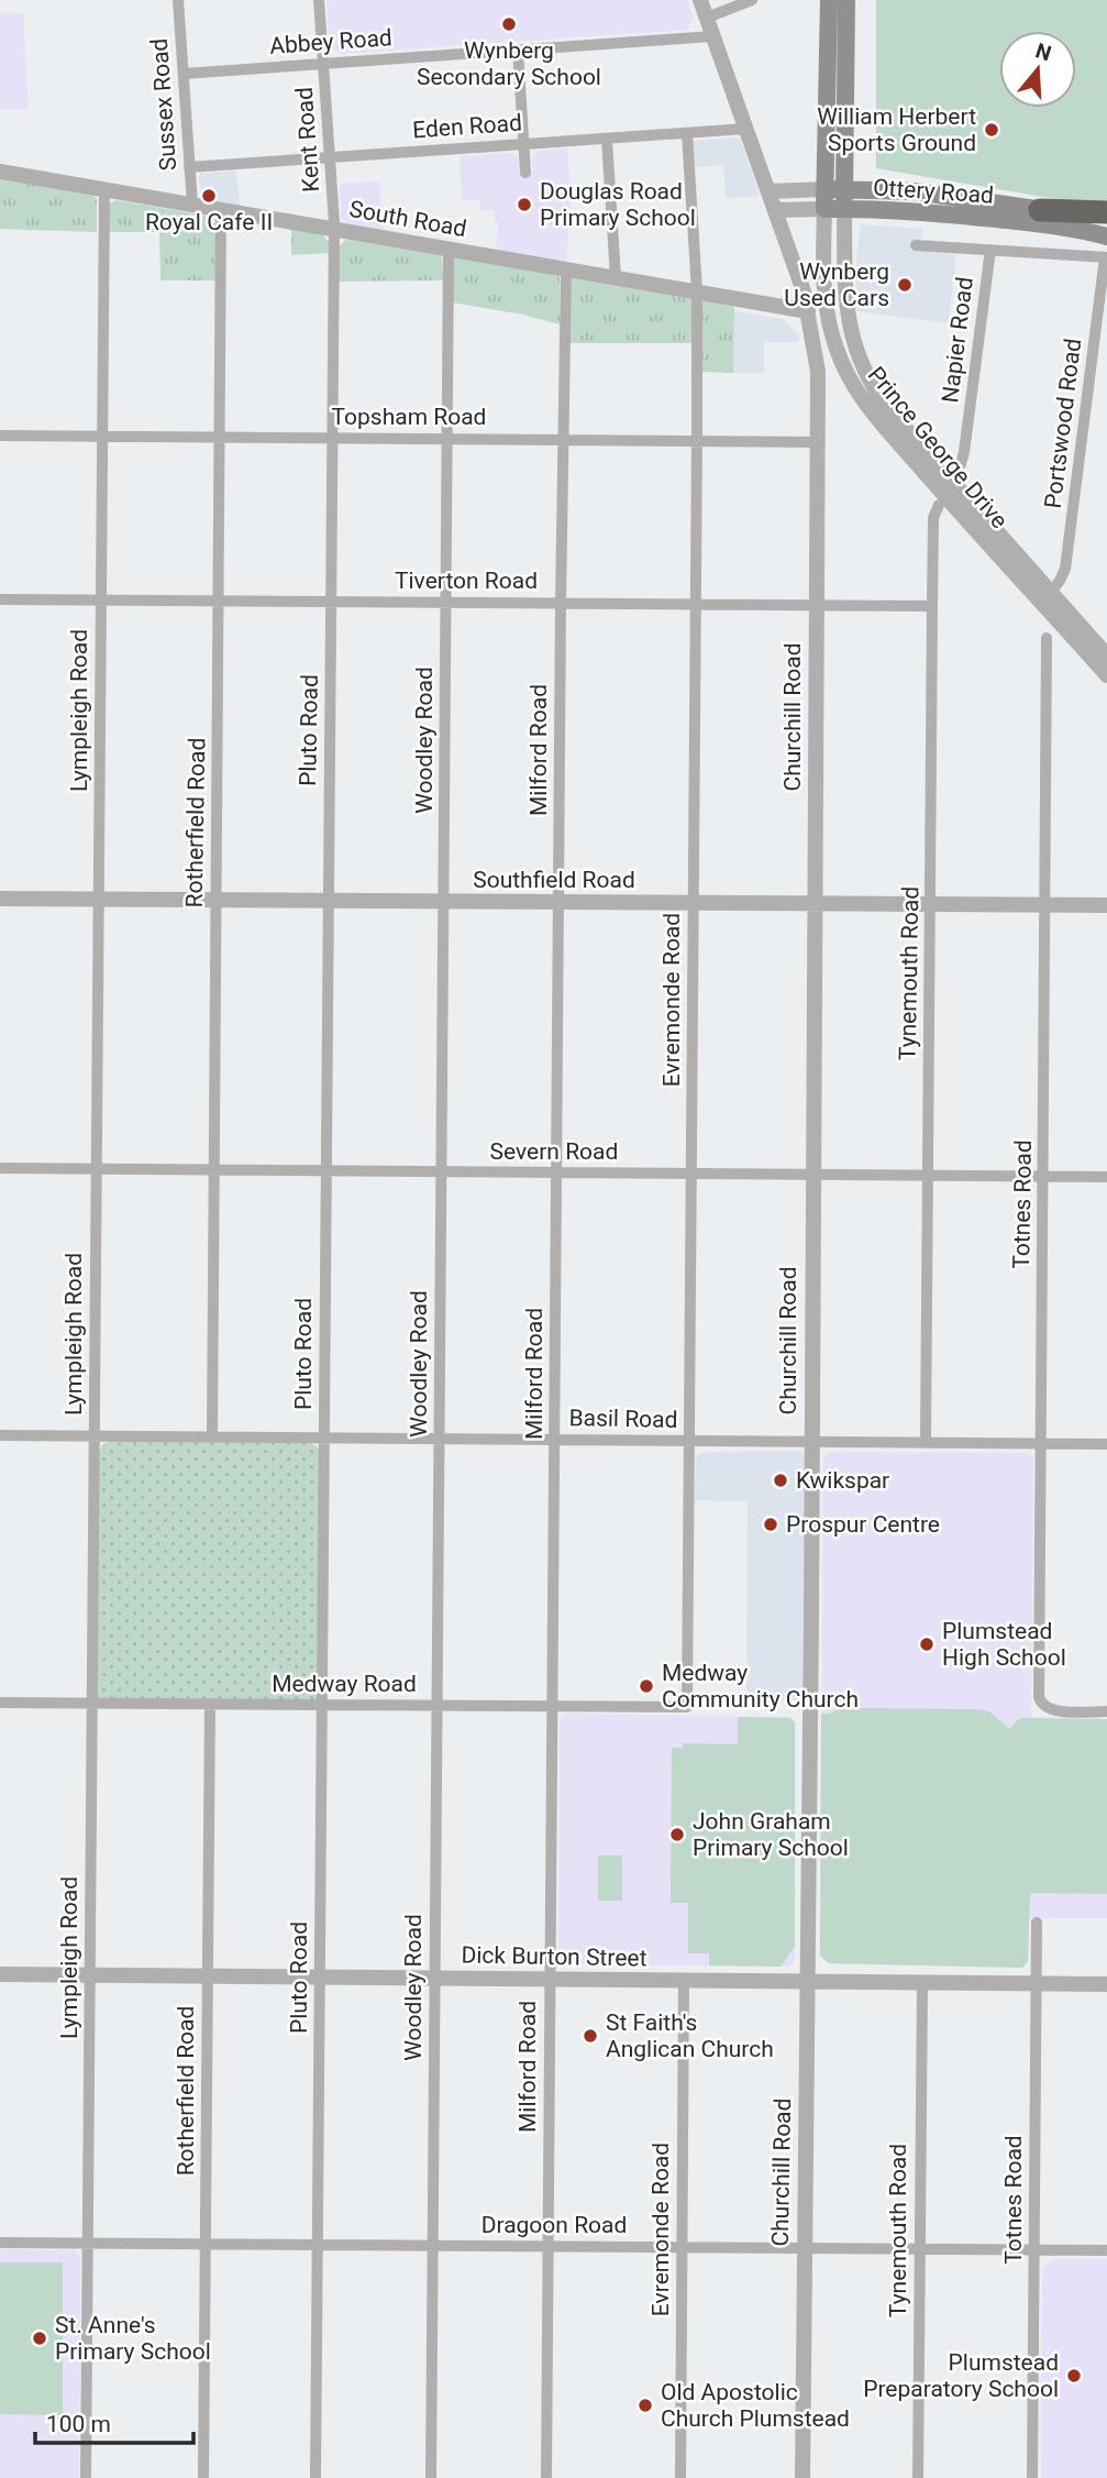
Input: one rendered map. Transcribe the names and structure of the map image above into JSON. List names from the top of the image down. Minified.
{"streets":{"main road":["Ottery Road"],"street":["Abbey Road","Sussex Road","Eden Road","Kent Road","South Road","Napier Road","Topsham Road","Portswood Road","Prince George Drive","Tiverton Road","Lympleigh Road","Churchill Road","Pluto Road","Woodley Road","Milford Road","Rotherfield Road","Southfield Road","Tynemouth Road","Evremonde Road","Severn Road","Totnes Road","Basil Road","Medway Road","Dick Burton Street","Dragoon Road"]},"crossings":[["Abbey Road","Sussex Road"],["Abbey Road","Kent Road"],["Sussex Road","Eden Road"],["Sussex Road","South Road"],["Eden Road","Kent Road"],["Eden Road","Evremonde Road"],["Kent Road","South Road"],["Kent Road","Pluto Road"],["Ottery Road","Prince George Drive"],["Ottery Road","Churchill Road"],["South Road","Lympleigh Road"],["South Road","Churchill Road"],["South Road","Pluto Road"],["South Road","Woodley Road"],["South Road","Milford Road"],["South Road","Rotherfield Road"],["South Road","Evremonde Road"],["Napier Road","Prince George Drive"],["Topsham Road","Lympleigh Road"],["Topsham Road","Churchill Road"],["Topsham Road","Pluto Road"],["Topsham Road","Woodley Road"],["Topsham Road","Milford Road"],["Topsham Road","Rotherfield Road"],["Topsham Road","Evremonde Road"],["Portswood Road","Prince George Drive"],["Tiverton Road","Lympleigh Road"],["Tiverton Road","Churchill Road"],["Tiverton Road","Pluto Road"],["Tiverton Road","Woodley Road"],["Tiverton Road","Milford Road"],["Tiverton Road","Rotherfield Road"],["Tiverton Road","Tynemouth Road"],["Tiverton Road","Evremonde Road"],["Lympleigh Road","Southfield Road"],["Lympleigh Road","Severn Road"],["Lympleigh Road","Basil Road"],["Lympleigh Road","Medway Road"],["Lympleigh Road","Dick Burton Street"],["Lympleigh Road","Dragoon Road"],["Churchill Road","Southfield Road"],["Churchill Road","Severn Road"],["Churchill Road","Basil Road"],["Churchill Road","Dick Burton Street"],["Churchill Road","Dragoon Road"],["Pluto Road","Southfield Road"],["Pluto Road","Severn Road"],["Pluto Road","Basil Road"],["Pluto Road","Medway Road"],["Pluto Road","Dick Burton Street"],["Pluto Road","Dragoon Road"],["Woodley Road","Southfield Road"],["Woodley Road","Severn Road"],["Woodley Road","Basil Road"],["Woodley Road","Medway Road"],["Woodley Road","Dick Burton Street"],["Woodley Road","Dragoon Road"],["Milford Road","Southfield Road"],["Milford Road","Severn Road"],["Milford Road","Basil Road"],["Milford Road","Medway Road"],["Milford Road","Dick Burton Street"],["Milford Road","Dragoon Road"],["Rotherfield Road","Southfield Road"],["Rotherfield Road","Severn Road"],["Rotherfield Road","Basil Road"],["Rotherfield Road","Medway Road"],["Rotherfield Road","Dick Burton Street"],["Rotherfield Road","Dragoon Road"],["Southfield Road","Tynemouth Road"],["Southfield Road","Evremonde Road"],["Southfield Road","Totnes Road"],["Tynemouth Road","Severn Road"],["Tynemouth Road","Basil Road"],["Tynemouth Road","Dick Burton Street"],["Tynemouth Road","Dragoon Road"],["Evremonde Road","Severn Road"],["Evremonde Road","Basil Road"],["Evremonde Road","Medway Road"],["Evremonde Road","Dick Burton Street"],["Evremonde Road","Dragoon Road"],["Severn Road","Totnes Road"],["Totnes Road","Basil Road"],["Totnes Road","Dick Burton Street"],["Totnes Road","Dragoon Road"]],"places":["Wynberg Secondary School","William Herbert Sports Ground","Royal Cafe II","Douglas Road Primary School","Wynberg Used Cars","Kwikspar","Prospur Centre","Plumstead High School","Medway Community Church","John Graham Primary School","St Faith's Anglican Church","St. Anne's Primary School","Plumstead Preparatory School","Old Apostolic Church Plumstead"],"scale_bar":"100 m","north":"top"}
